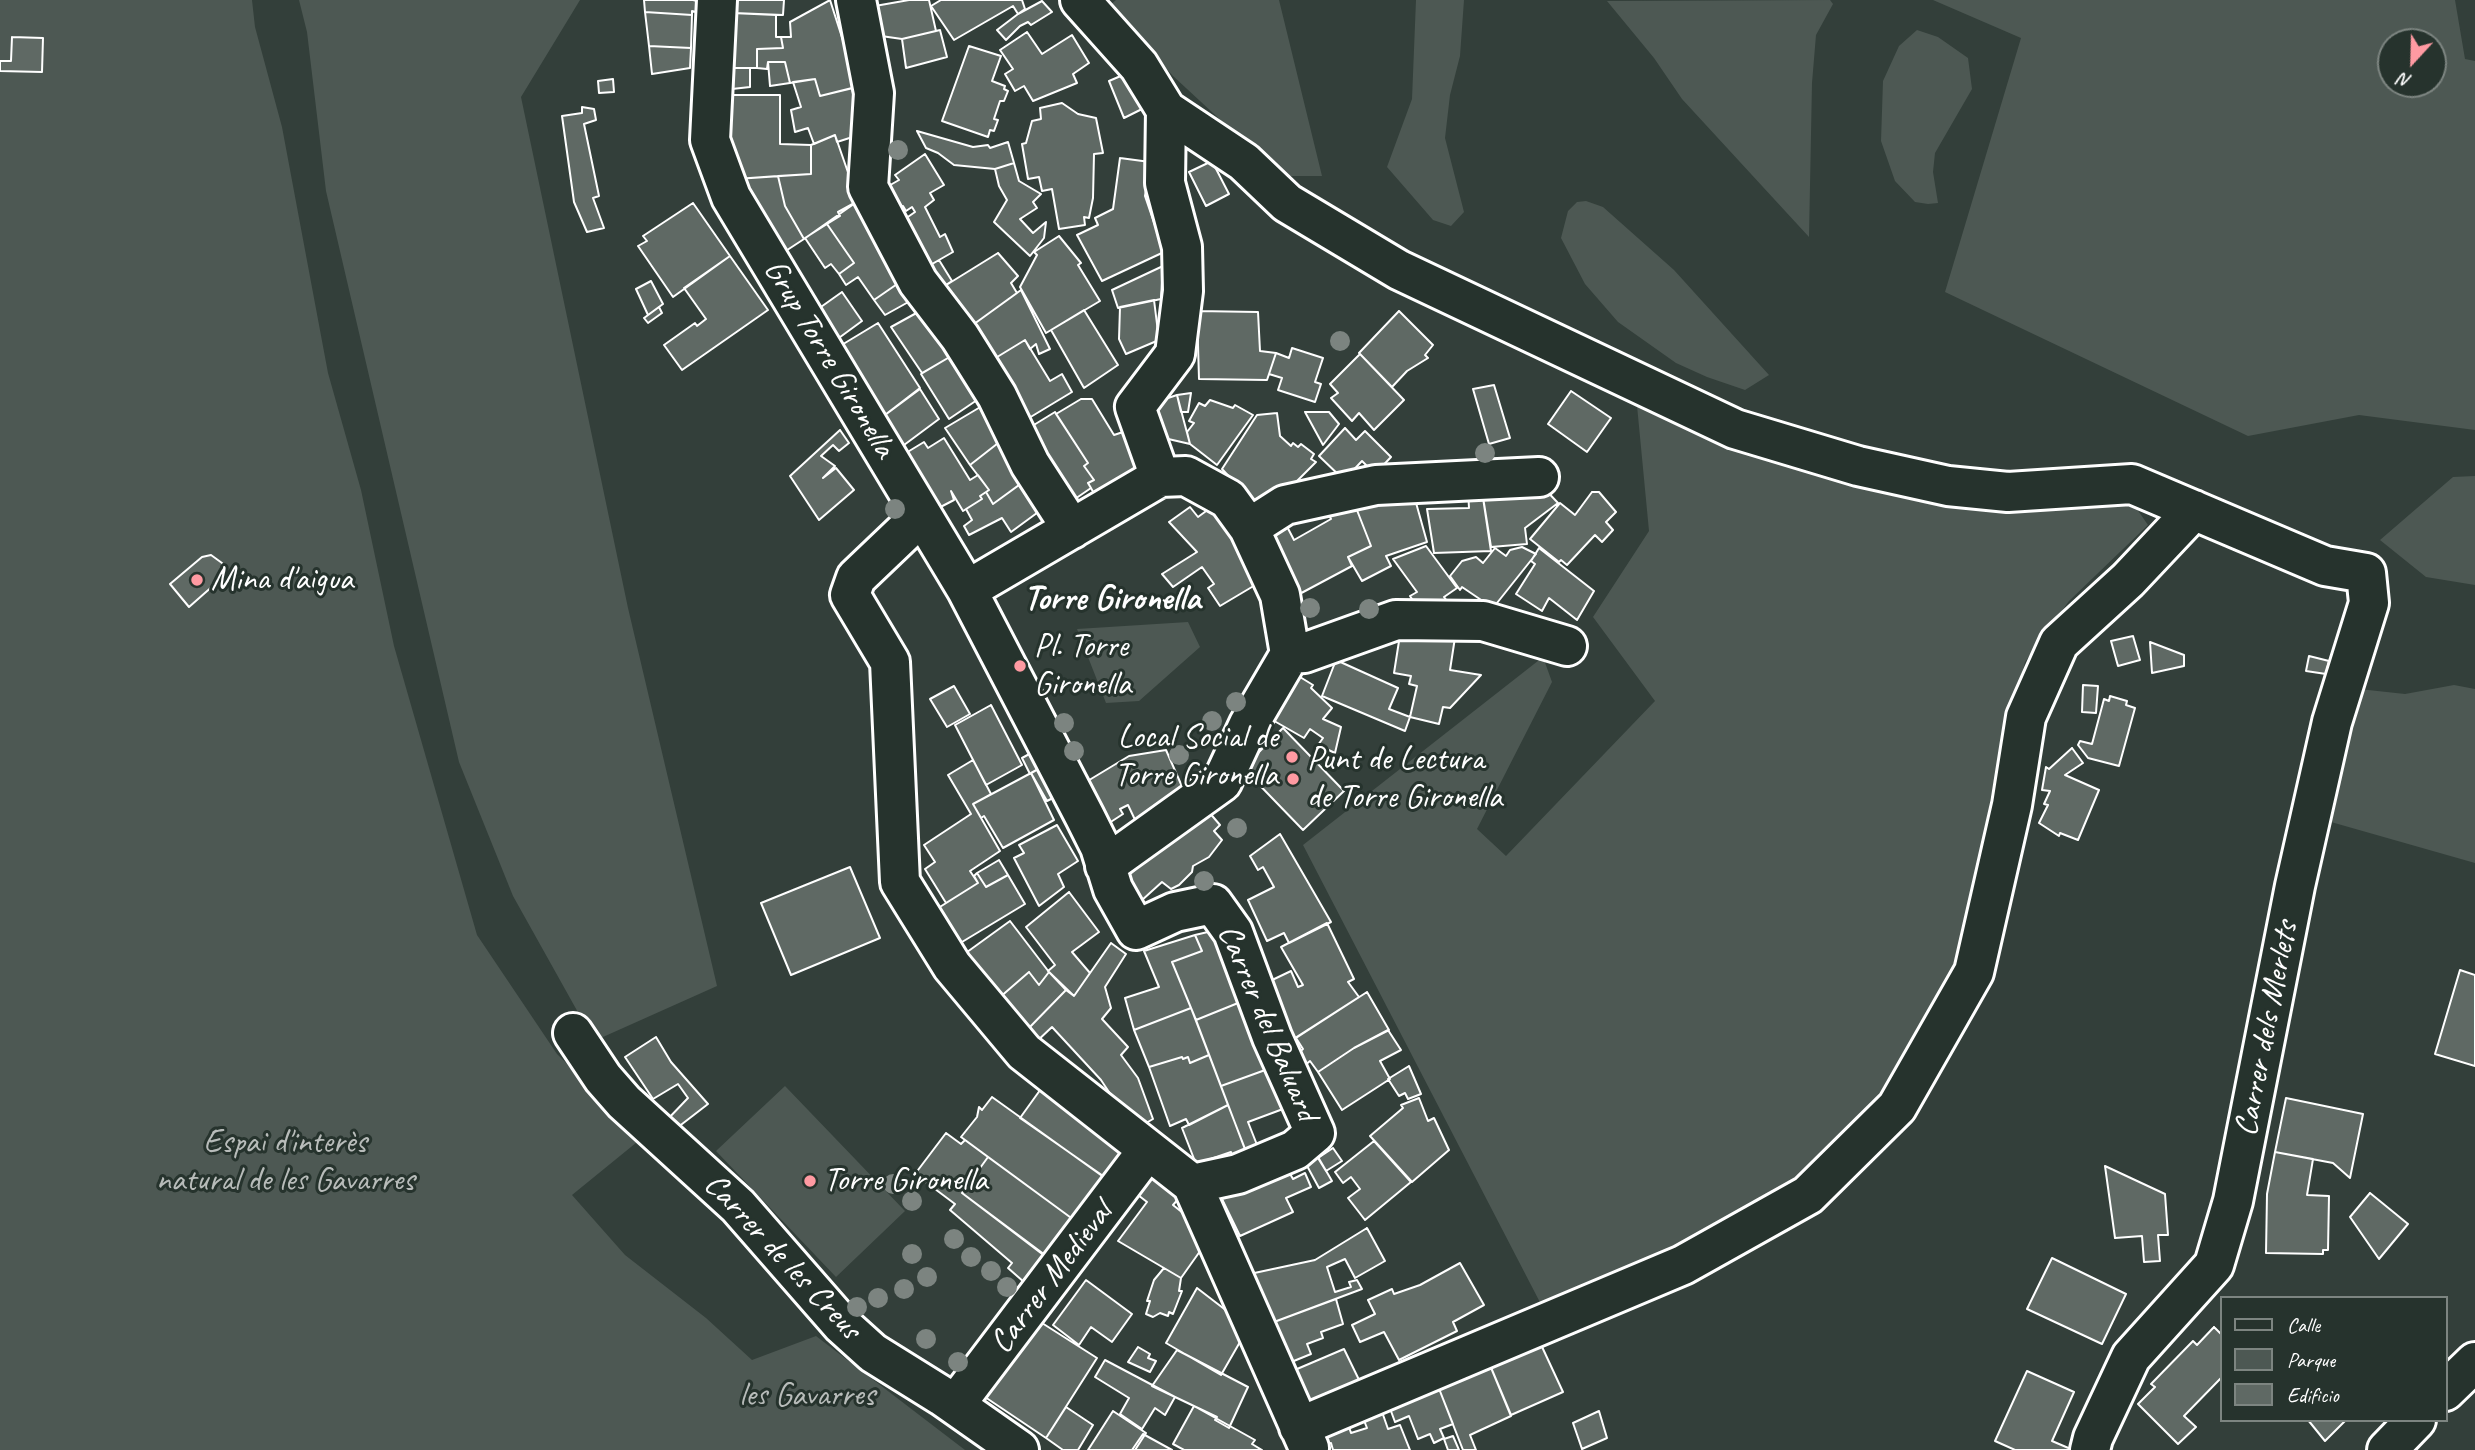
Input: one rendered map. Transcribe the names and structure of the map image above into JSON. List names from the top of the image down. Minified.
{"streets":{"street":["Grup Torre Gironella","Carrer del Baluard","Carrer dels Merlets","Carrer de les Creus","Carrer Medieval"]},"crossings":[["Grup Torre Gironella","Carrer del Baluard"],["Carrer de les Creus","Carrer Medieval"]],"districts":["Torre Gironella"],"parks":["Espai d'interès natural de les Gavarres","les Gavarres"],"places":["Mina d'aigua","Pl. Torre Gironella","Local Social de Torre Gironella","Punt de Lectura de Torre Gironella","Torre Gironella"],"legend":["Calle","Parque","Edificio"],"north":"bottom"}
